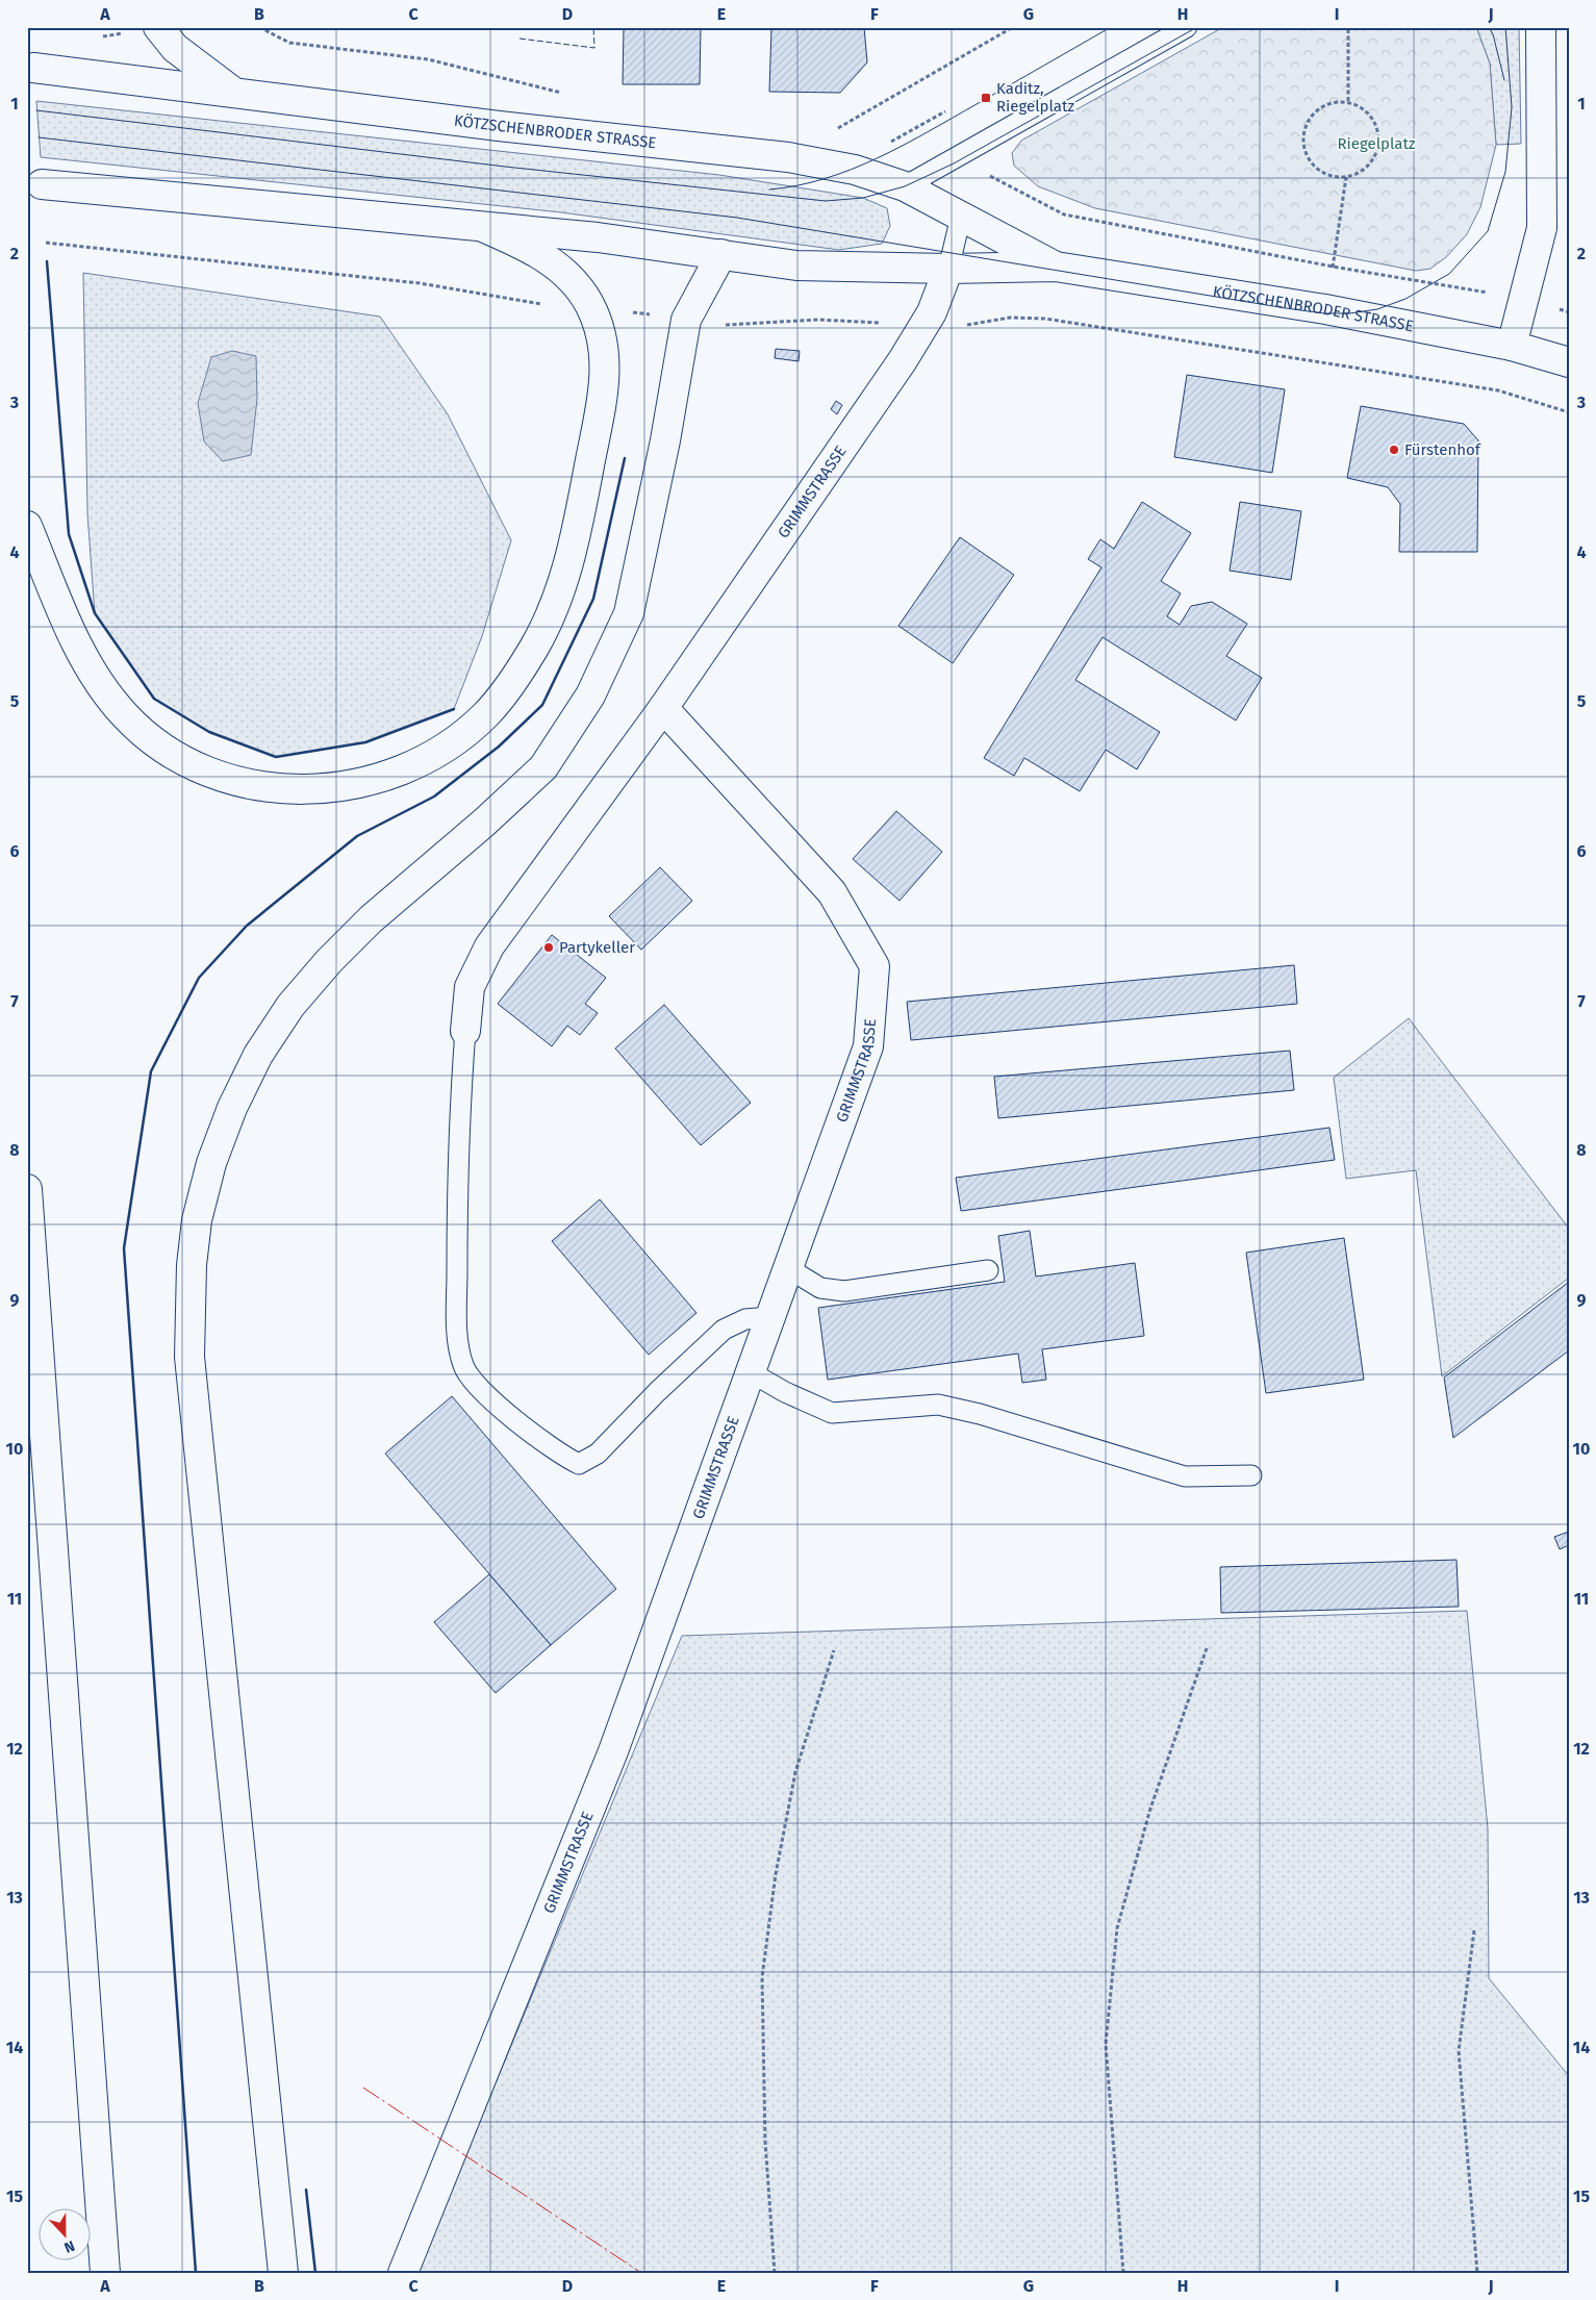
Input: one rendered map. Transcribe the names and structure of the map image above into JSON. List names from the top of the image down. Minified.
{"streets":{"main road":["KÖTZSCHENBRODER STRASSE","GRIMMSTRASSE"]},"crossings":[["KÖTZSCHENBRODER STRASSE","GRIMMSTRASSE"]],"parks":["Riegelplatz"],"places":{"transit":["Kaditz, Riegelplatz"],"other":["Fürstenhof","Partykeller"]},"north":"bottom","grid":{"columns":["A","B","C","D","E","F","G","H","I","J"],"rows":["1","2","3","4","5","6","7","8","9","10","11","12","13","14","15"]}}
